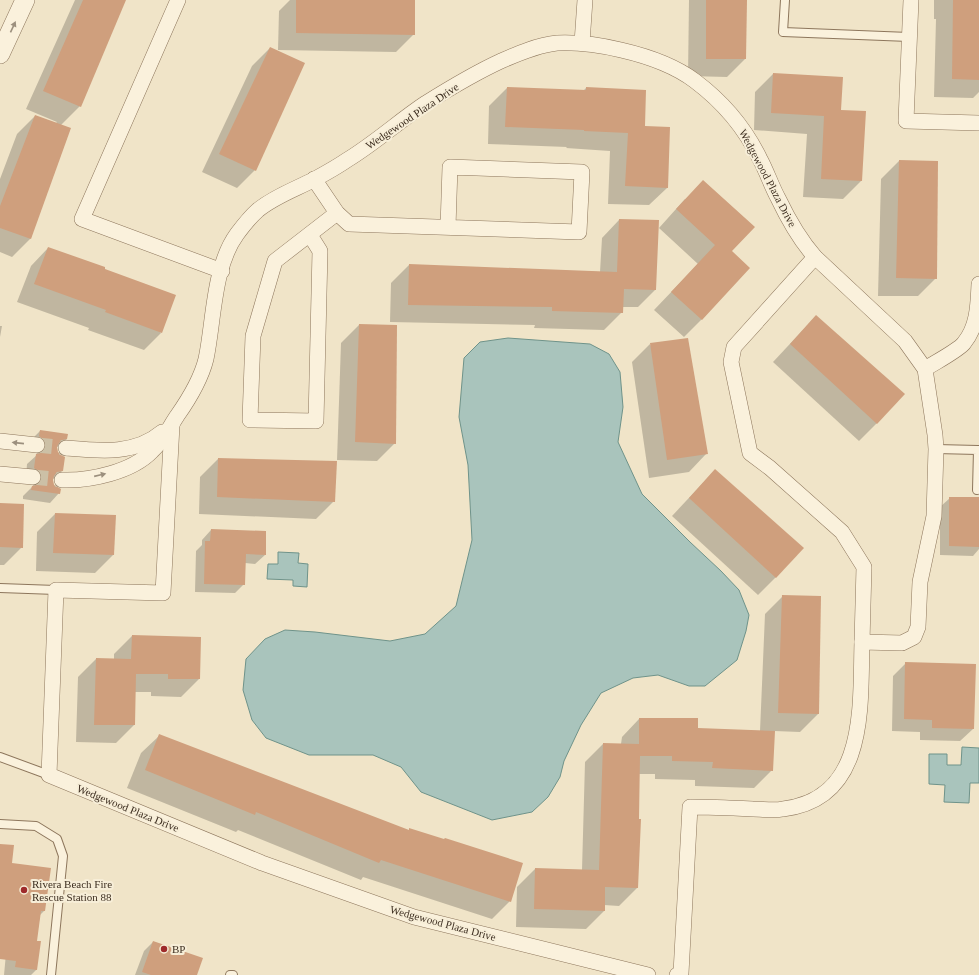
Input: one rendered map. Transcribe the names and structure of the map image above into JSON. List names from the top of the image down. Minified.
{"streets":{"street":["Wedgewood Plaza Drive"]},"places":["Rivera Beach Fire Rescue Station 88","BP"]}
